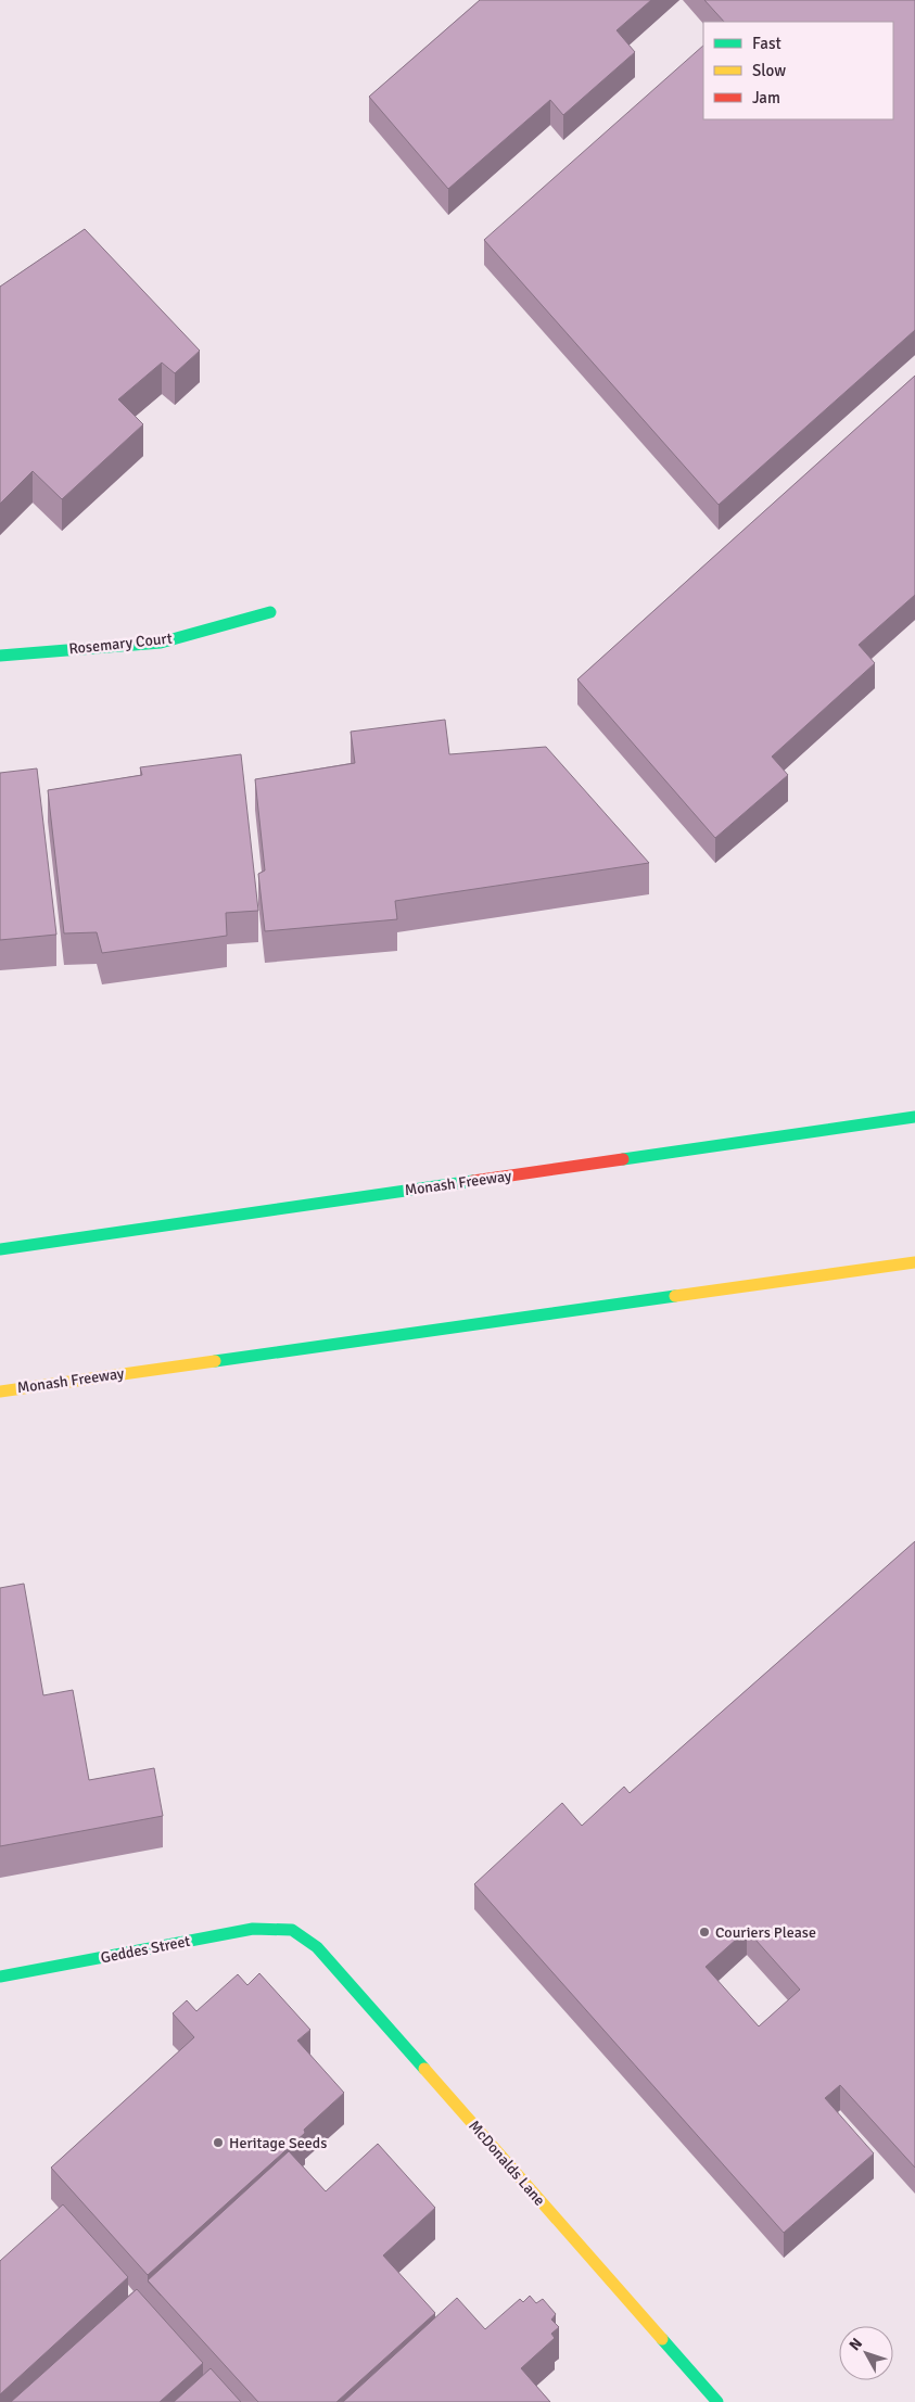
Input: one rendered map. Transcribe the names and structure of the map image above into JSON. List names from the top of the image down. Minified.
{"streets":{"main road":["Rosemary Court","Monash Freeway","Geddes Street","McDonalds Lane"]},"crossings":[["Geddes Street","McDonalds Lane"]],"places":["Couriers Please","Heritage Seeds"],"legend":["Fast","Slow","Jam"],"north":"top left"}
